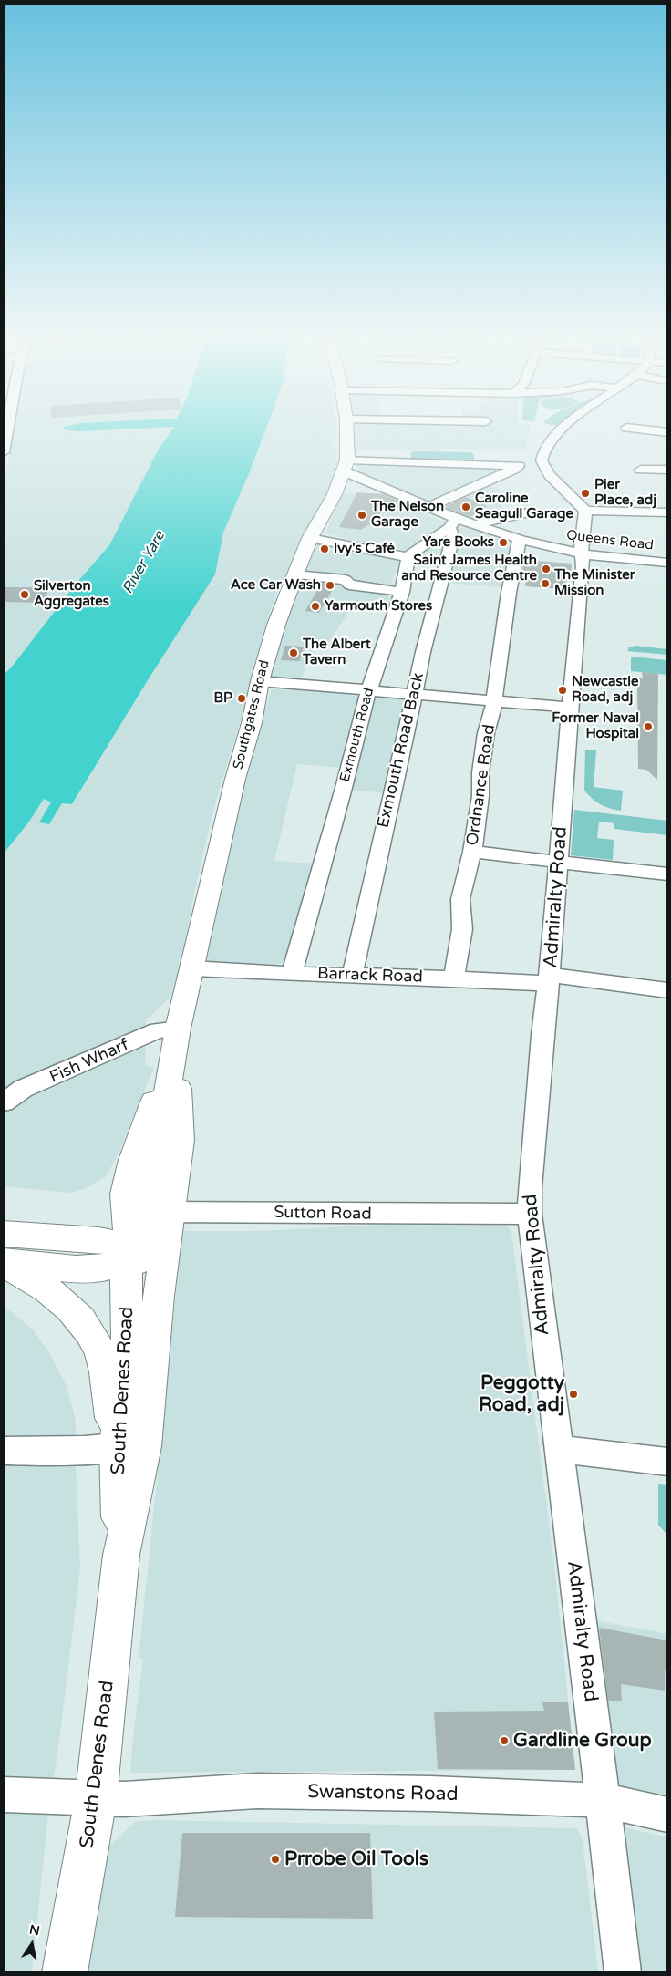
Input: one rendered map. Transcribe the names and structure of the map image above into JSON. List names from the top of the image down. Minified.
{"streets":{"main road":["Southgates Road","South Denes Road"],"street":["Queens Road","Exmouth Road","Exmouth Road Back","Ordnance Road","Admiralty Road","Barrack Road","Fish Wharf","Sutton Road","Swanstons Road"]},"crossings":[["Queens Road","Southgates Road"],["Queens Road","Exmouth Road Back"],["Queens Road","Ordnance Road"],["Queens Road","Admiralty Road"],["Southgates Road","Barrack Road"],["Southgates Road","South Denes Road"],["Exmouth Road","Barrack Road"],["Exmouth Road Back","Barrack Road"],["Ordnance Road","Barrack Road"],["Admiralty Road","Barrack Road"],["Admiralty Road","Sutton Road"],["Admiralty Road","Swanstons Road"],["Barrack Road","South Denes Road"],["Fish Wharf","South Denes Road"],["Sutton Road","South Denes Road"],["South Denes Road","Swanstons Road"]],"water":["River Yare"],"places":["Pier Place, adj","Caroline Seagull Garage","The Nelson Garage","Yare Books","Ivy's Café","Saint James Health and Resource Centre","The Minister Mission","Ace Car Wash","Silverton Aggregates","Yarmouth Stores","The Albert Tavern","Newcastle Road, adj","BP","Former Naval Hospital","Peggotty Road, adj","Gardline Group","Prrobe Oil Tools"],"north":"top"}
